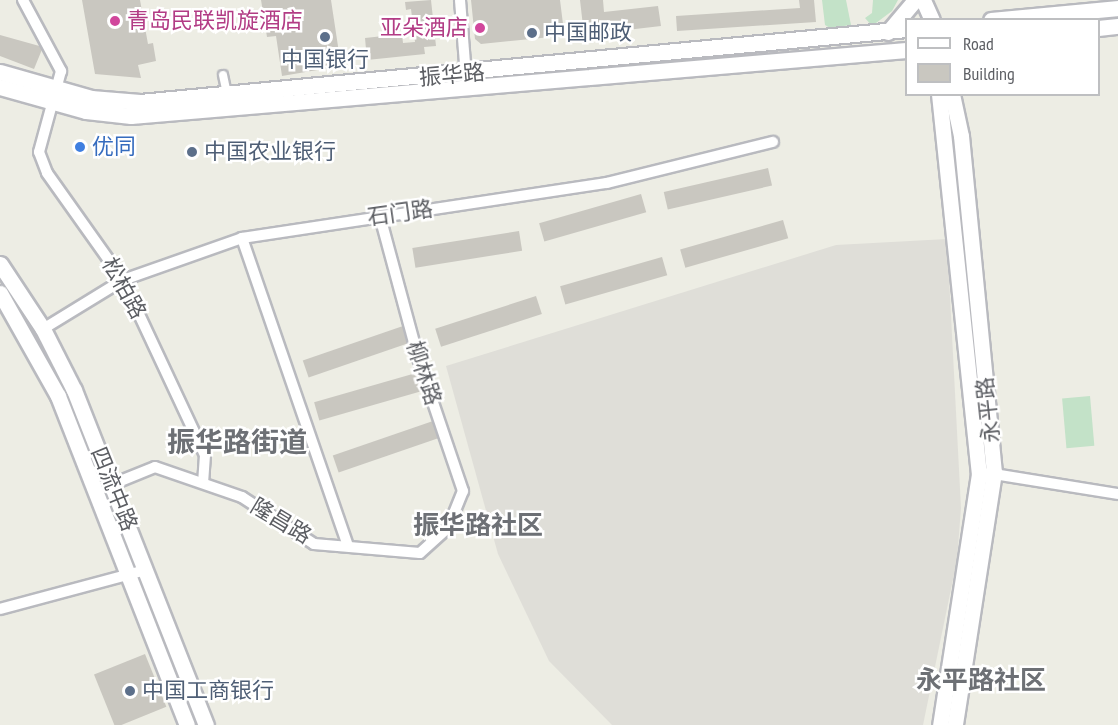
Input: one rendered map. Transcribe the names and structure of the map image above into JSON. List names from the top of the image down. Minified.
{"streets":{"main road":["振华路","永平路","四流中路"],"street":["石门路","松柏路","柳林路","隆昌路"]},"crossings":[["振华路","松柏路"],["石门路","松柏路"],["石门路","柳林路"],["石门路","四流中路"],["松柏路","隆昌路"],["柳林路","隆昌路"],["四流中路","隆昌路"]],"districts":["振华路街道","振华路社区","永平路社区"],"places":["青岛民联凯旋酒店","亚朵酒店","中国邮政","中国银行","优同","中国农业银行","中国工商银行"],"legend":["Road","Building"]}
